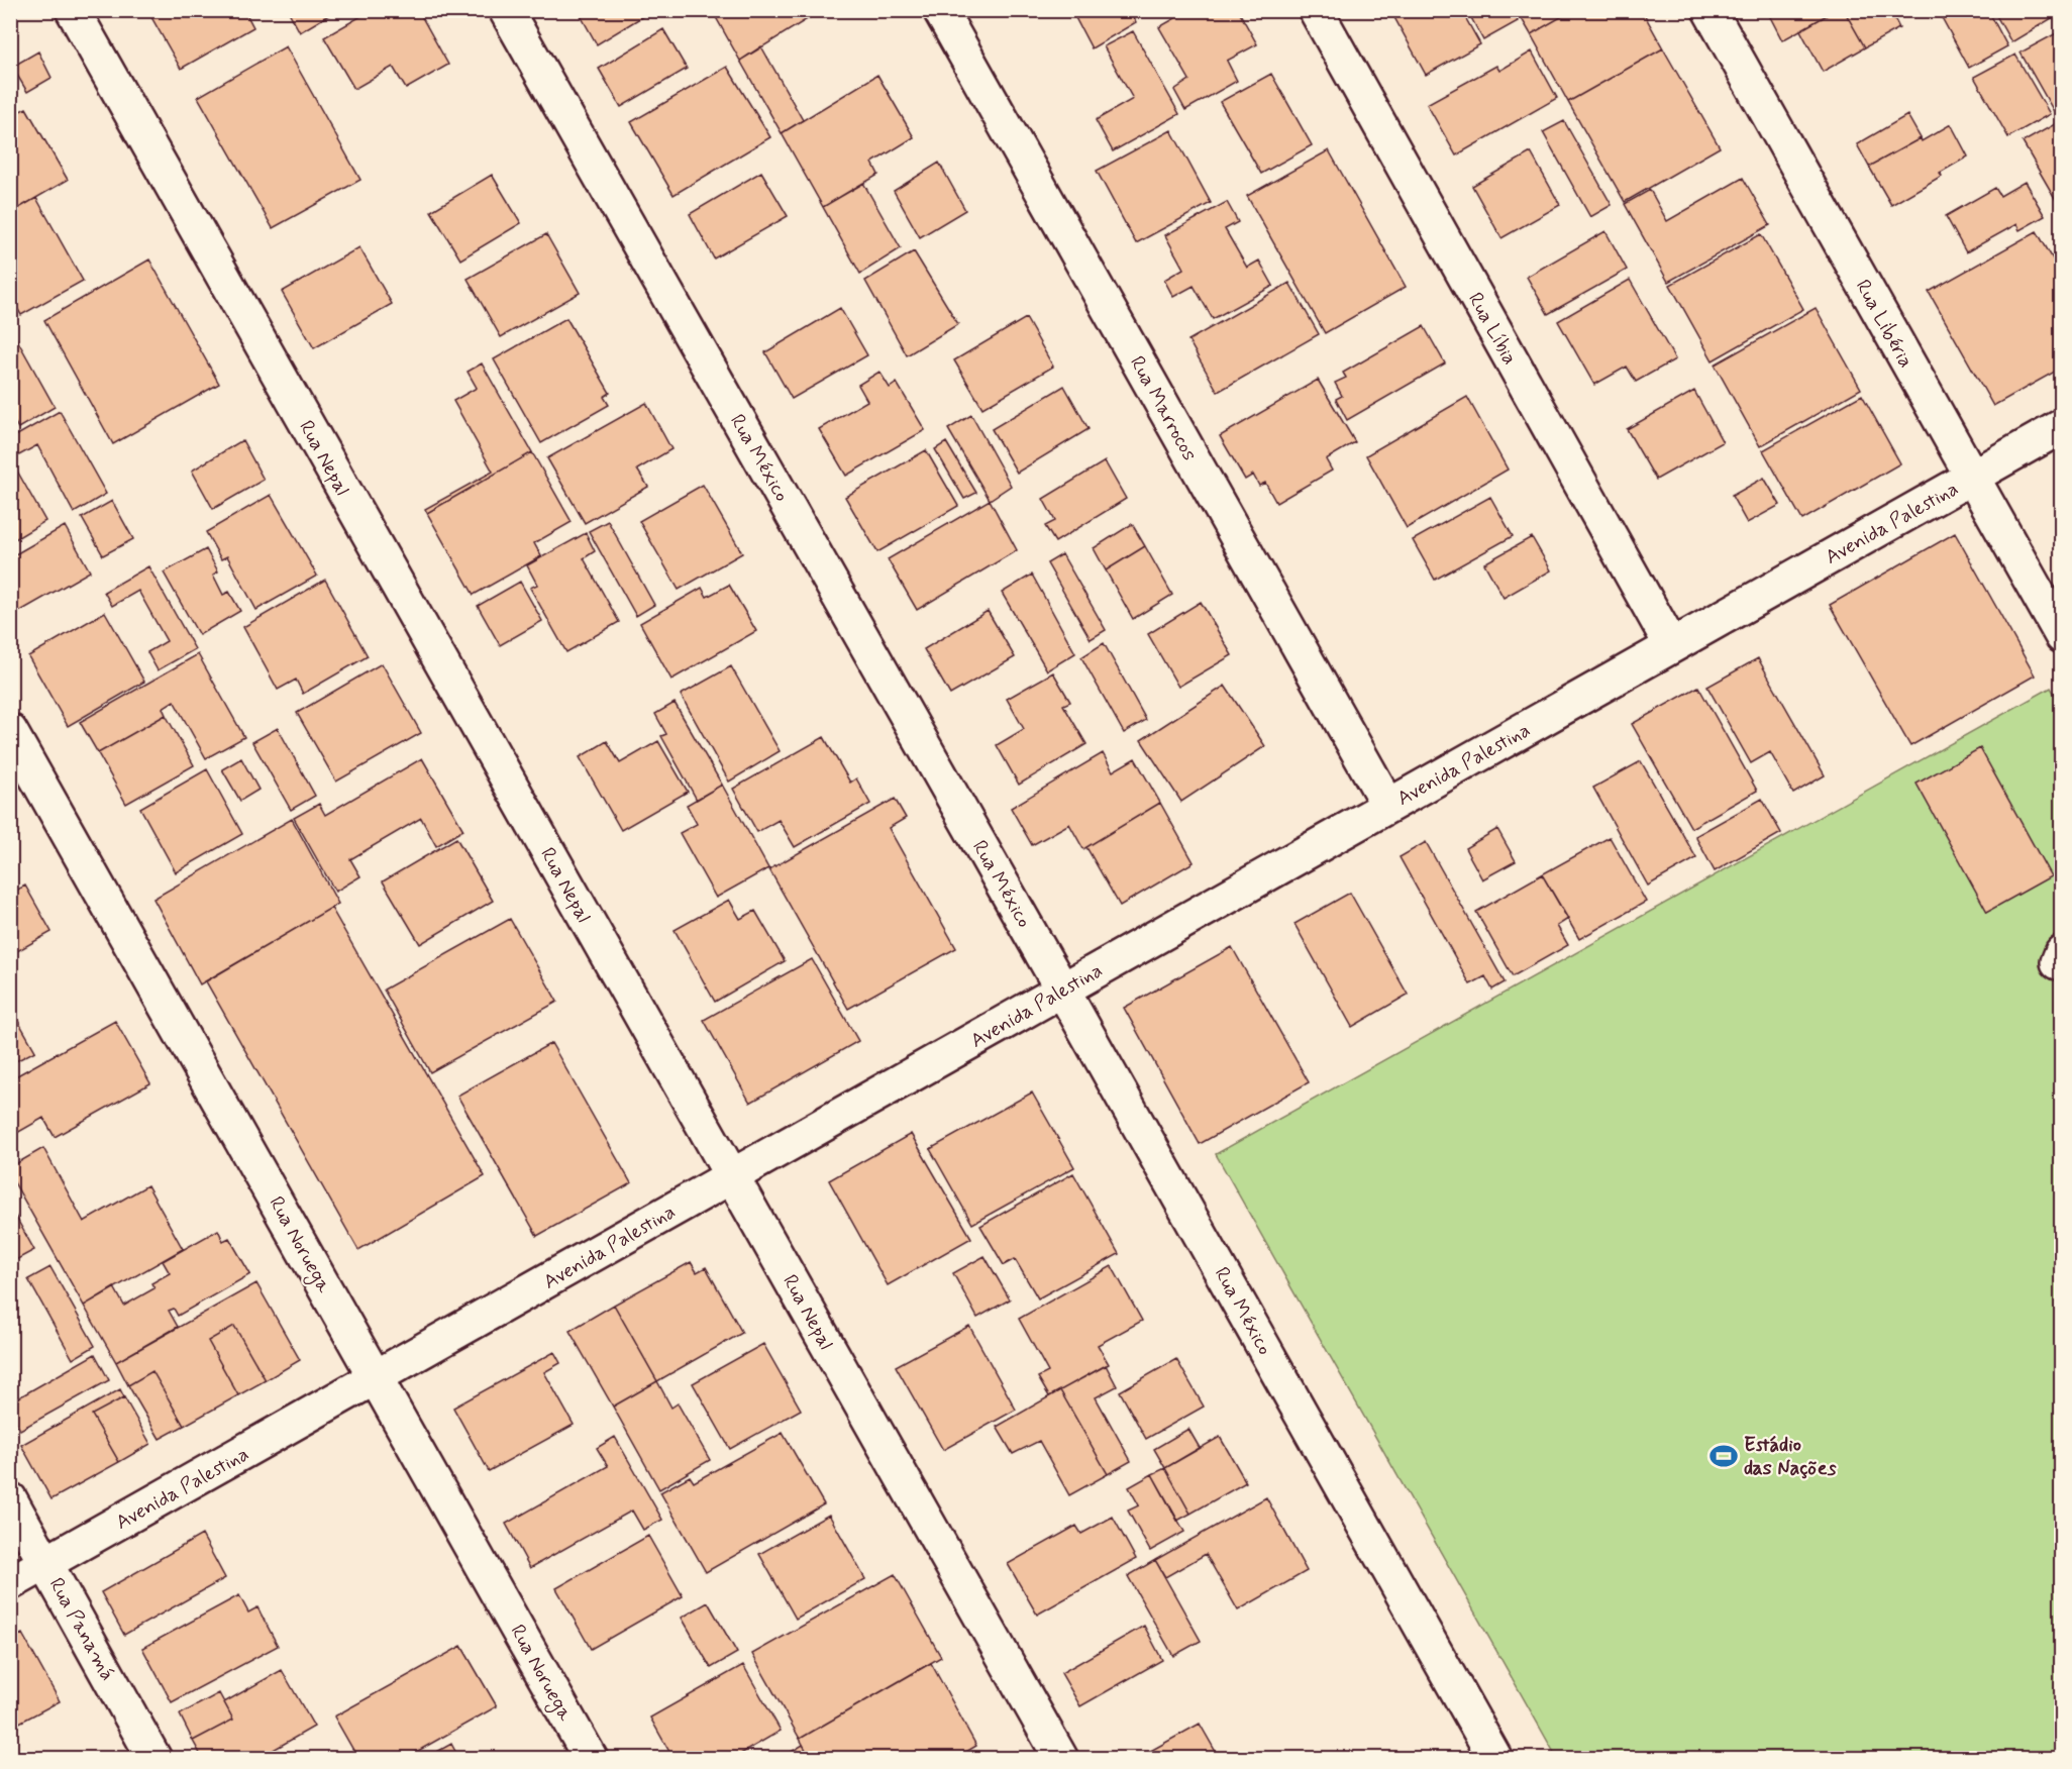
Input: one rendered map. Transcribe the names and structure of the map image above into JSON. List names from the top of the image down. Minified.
{"streets":{"street":["Rua Libéria","Rua Líbia","Rua Marrocos","Rua Nepal","Rua México","Avenida Palestina","Rua Noruega","Rua Panamá"]},"crossings":[["Rua Libéria","Avenida Palestina"],["Rua Líbia","Avenida Palestina"],["Rua Marrocos","Avenida Palestina"],["Rua Nepal","Avenida Palestina"],["Rua México","Avenida Palestina"],["Avenida Palestina","Rua Noruega"],["Avenida Palestina","Rua Panamá"]],"places":{"sports":["Estádio das Nações"]}}
